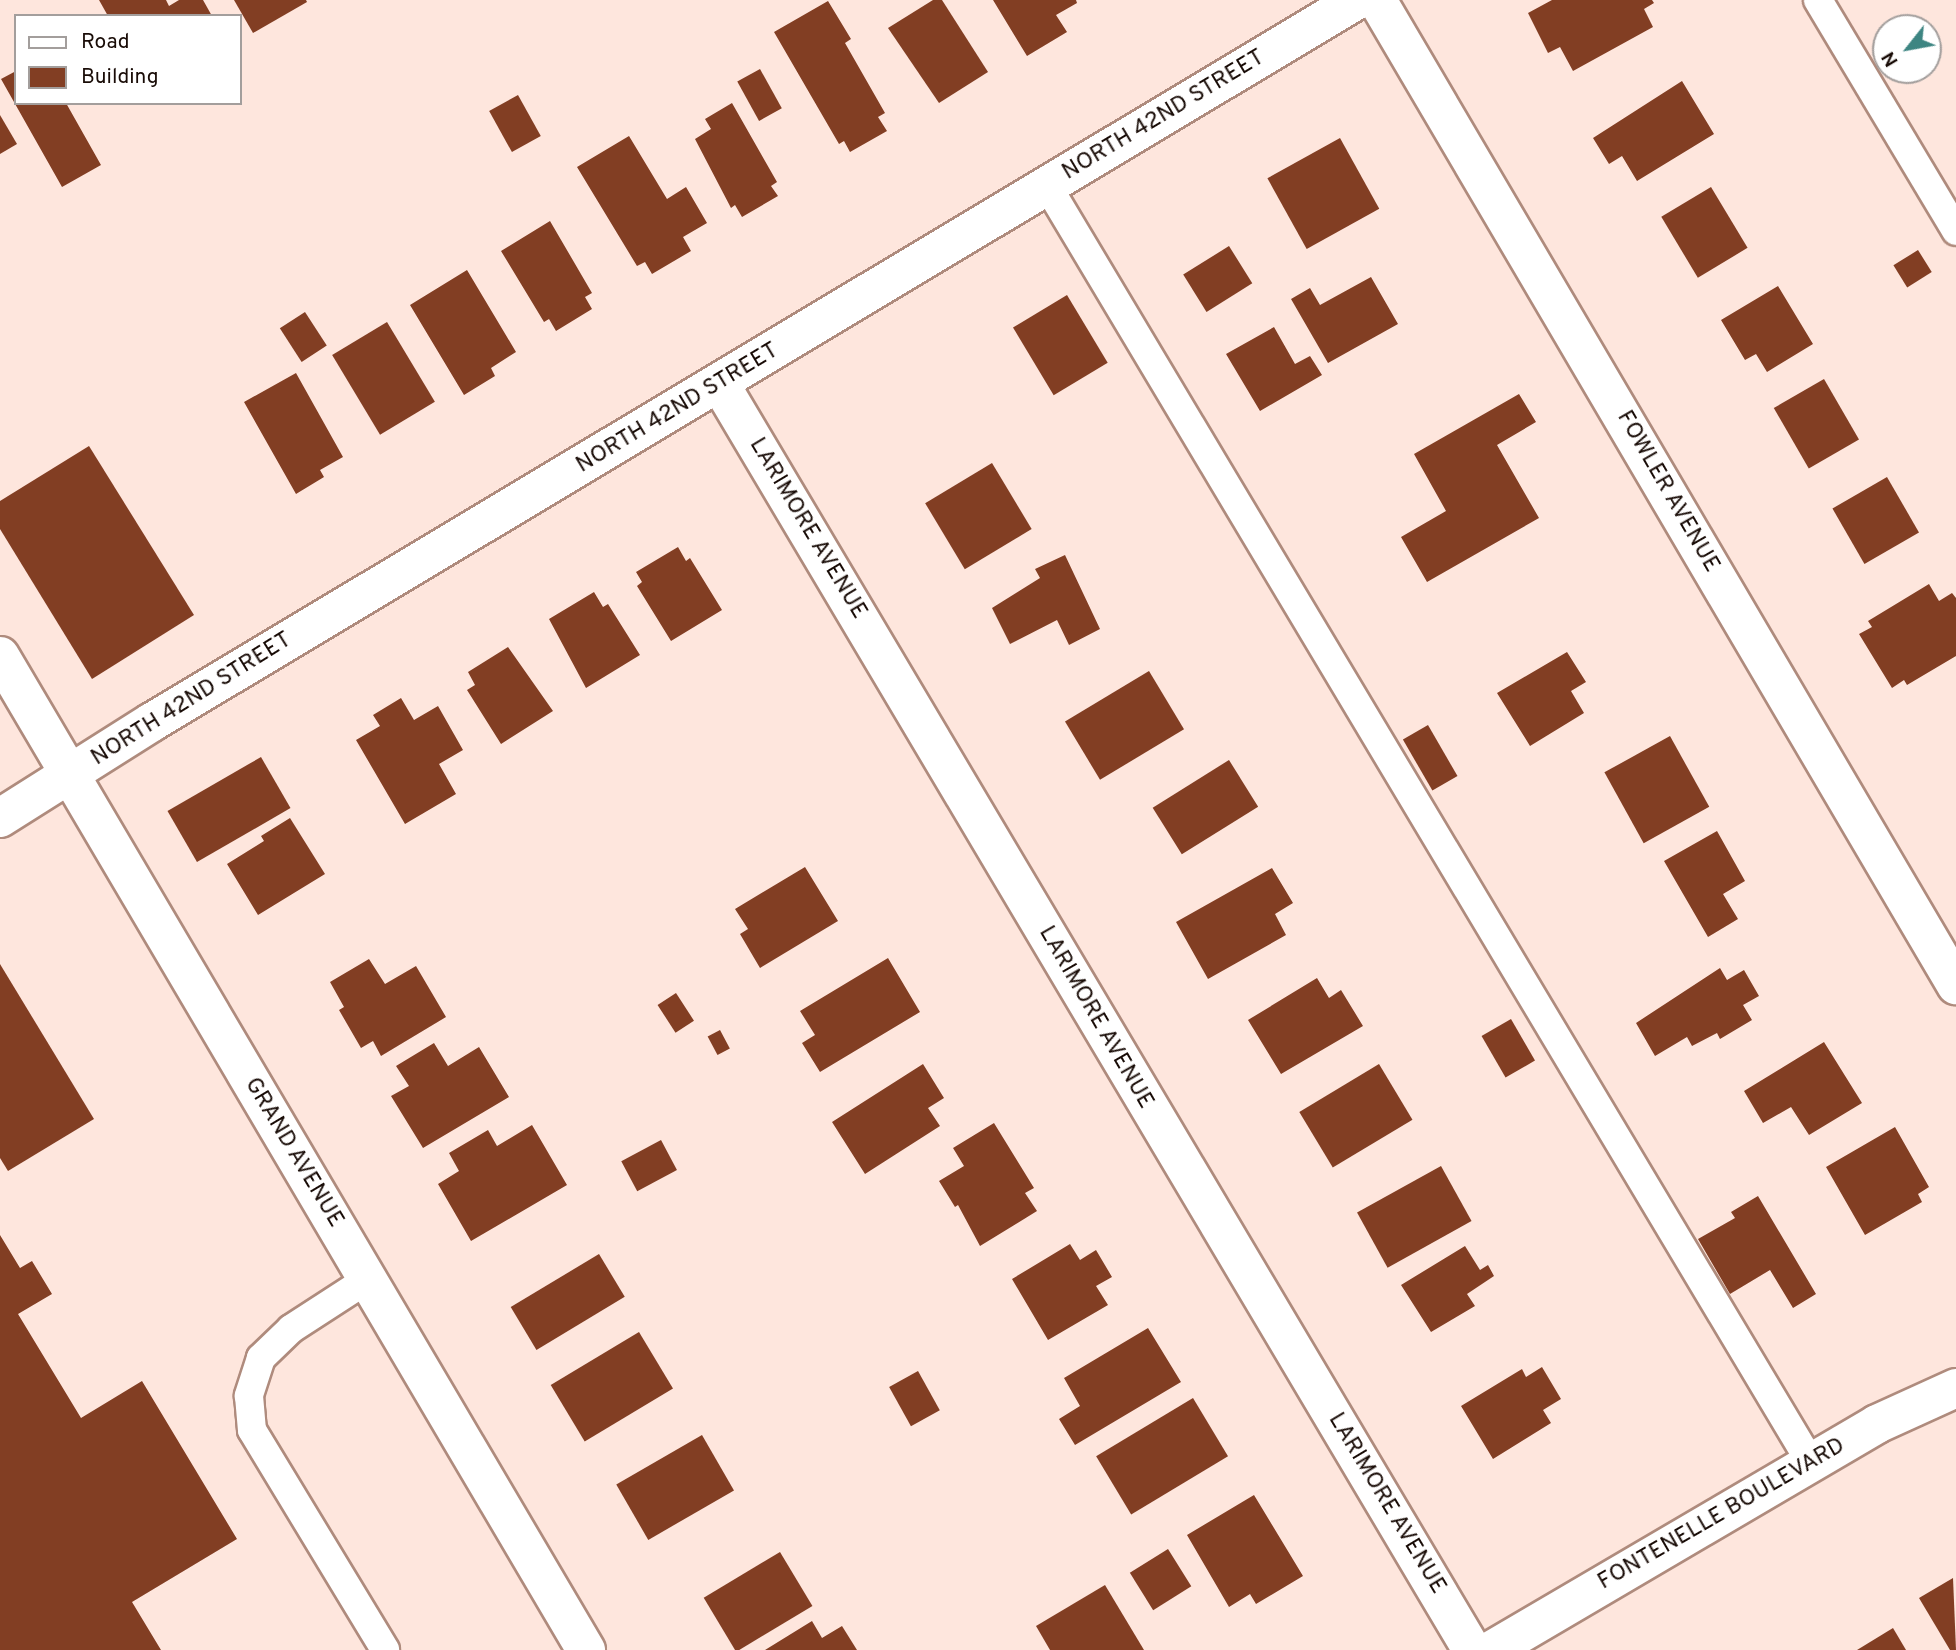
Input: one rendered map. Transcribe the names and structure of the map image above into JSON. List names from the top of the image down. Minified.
{"streets":{"street":["NORTH 42ND STREET","FOWLER AVENUE","LARIMORE AVENUE","GRAND AVENUE","FONTENELLE BOULEVARD"]},"crossings":[["NORTH 42ND STREET","LARIMORE AVENUE"],["NORTH 42ND STREET","GRAND AVENUE"]],"legend":["Road","Building"],"north":"bottom left"}
